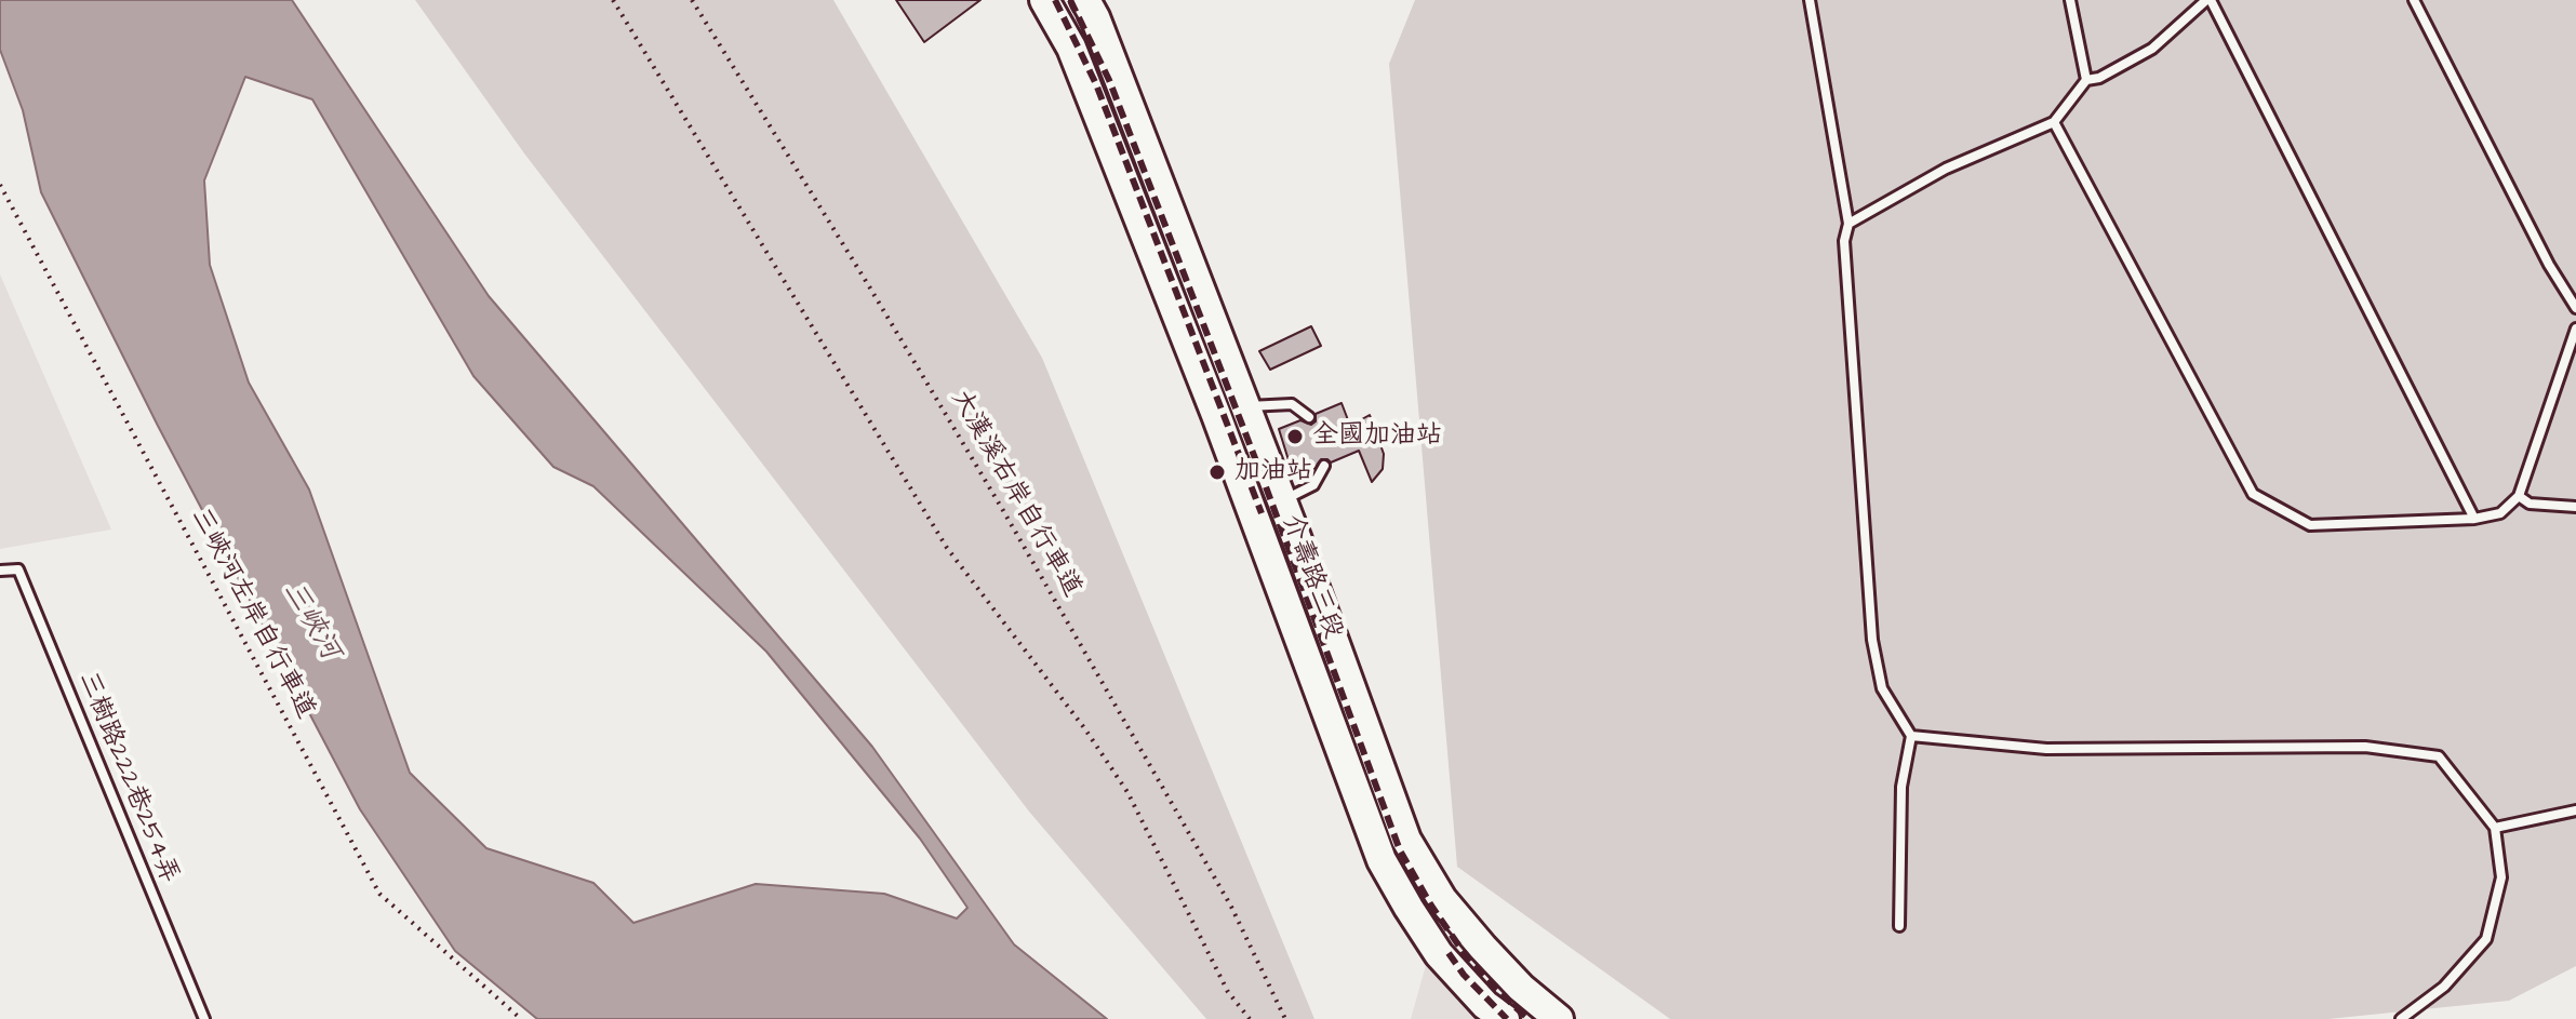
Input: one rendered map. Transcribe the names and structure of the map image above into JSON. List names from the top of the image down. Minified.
{"streets":{"main road":["介壽路三段"],"lane":["三樹路222巷254弄"],"path":["大漢溪右岸自行車道","三峽河左岸自行車道"]},"water":["三峽河"],"places":["全國加油站","加油站"]}
